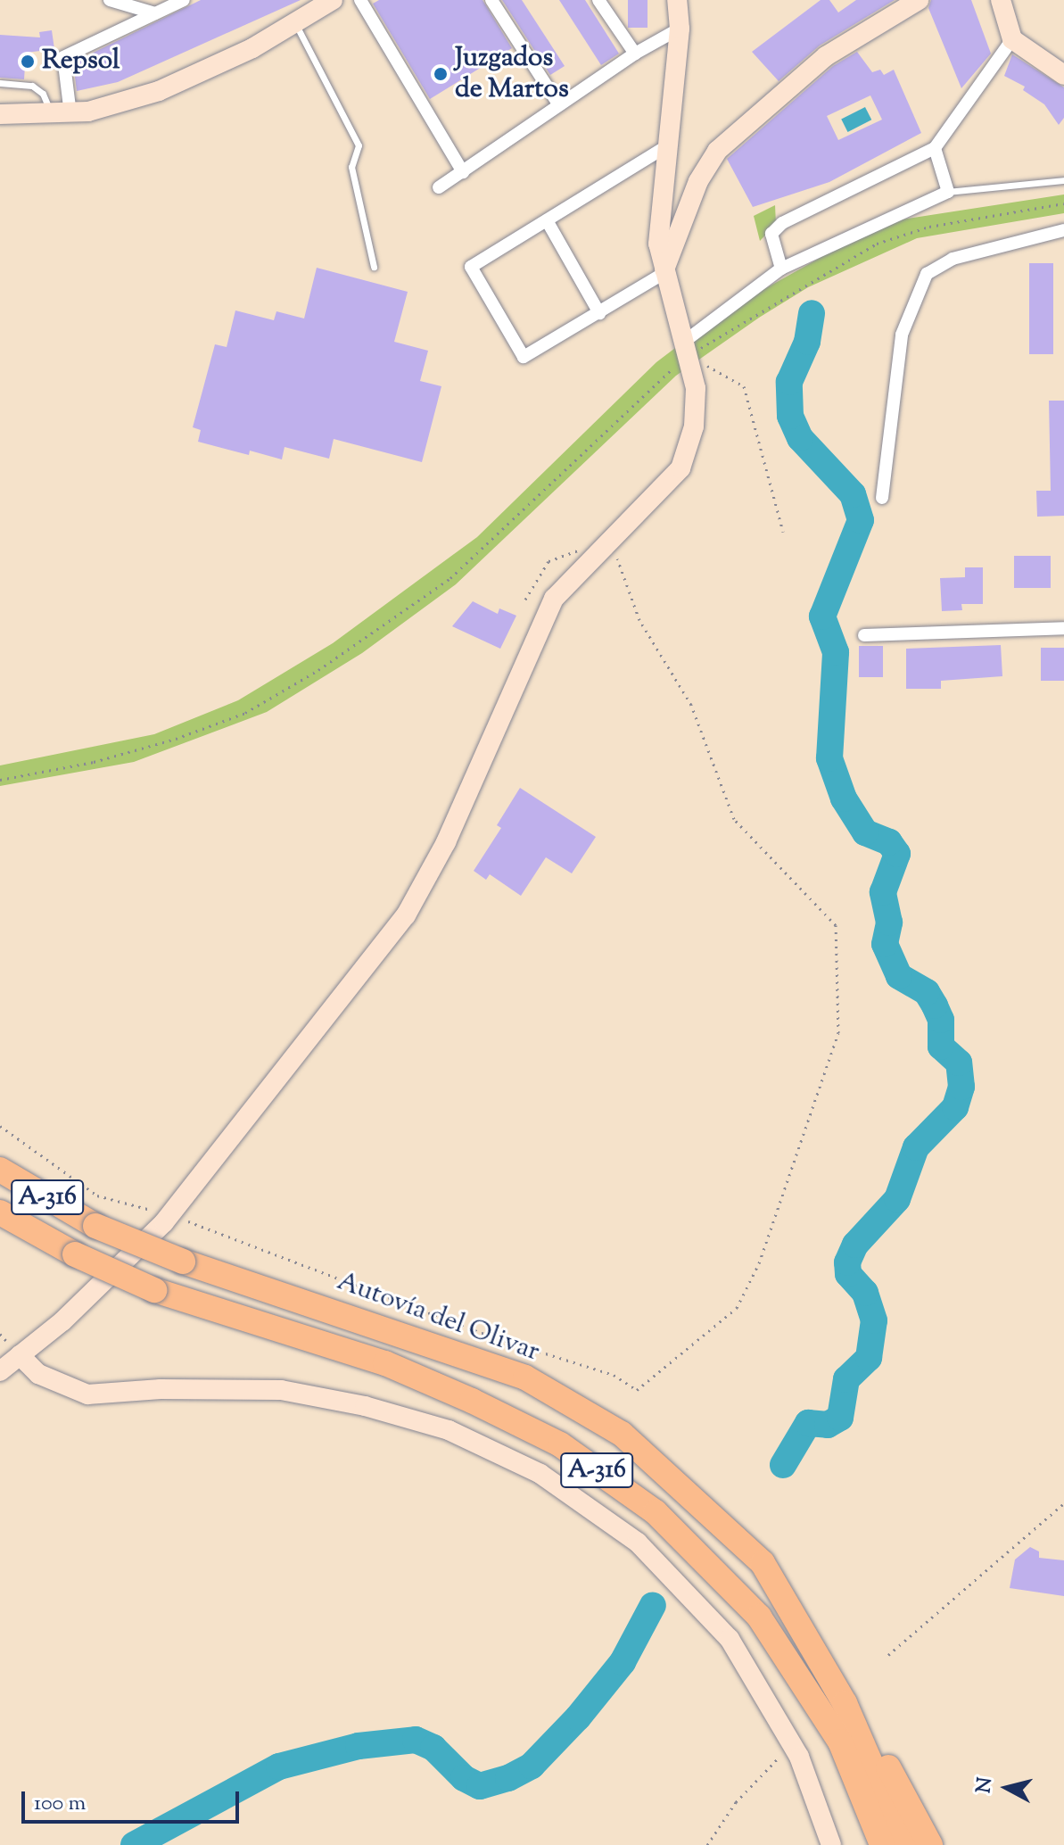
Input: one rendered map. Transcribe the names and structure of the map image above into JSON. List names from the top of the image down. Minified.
{"streets":{"highway":["A-316","Autovía del Olivar"]},"places":["Repsol","Juzgados de Martos"],"scale_bar":"100 m","north":"left"}
